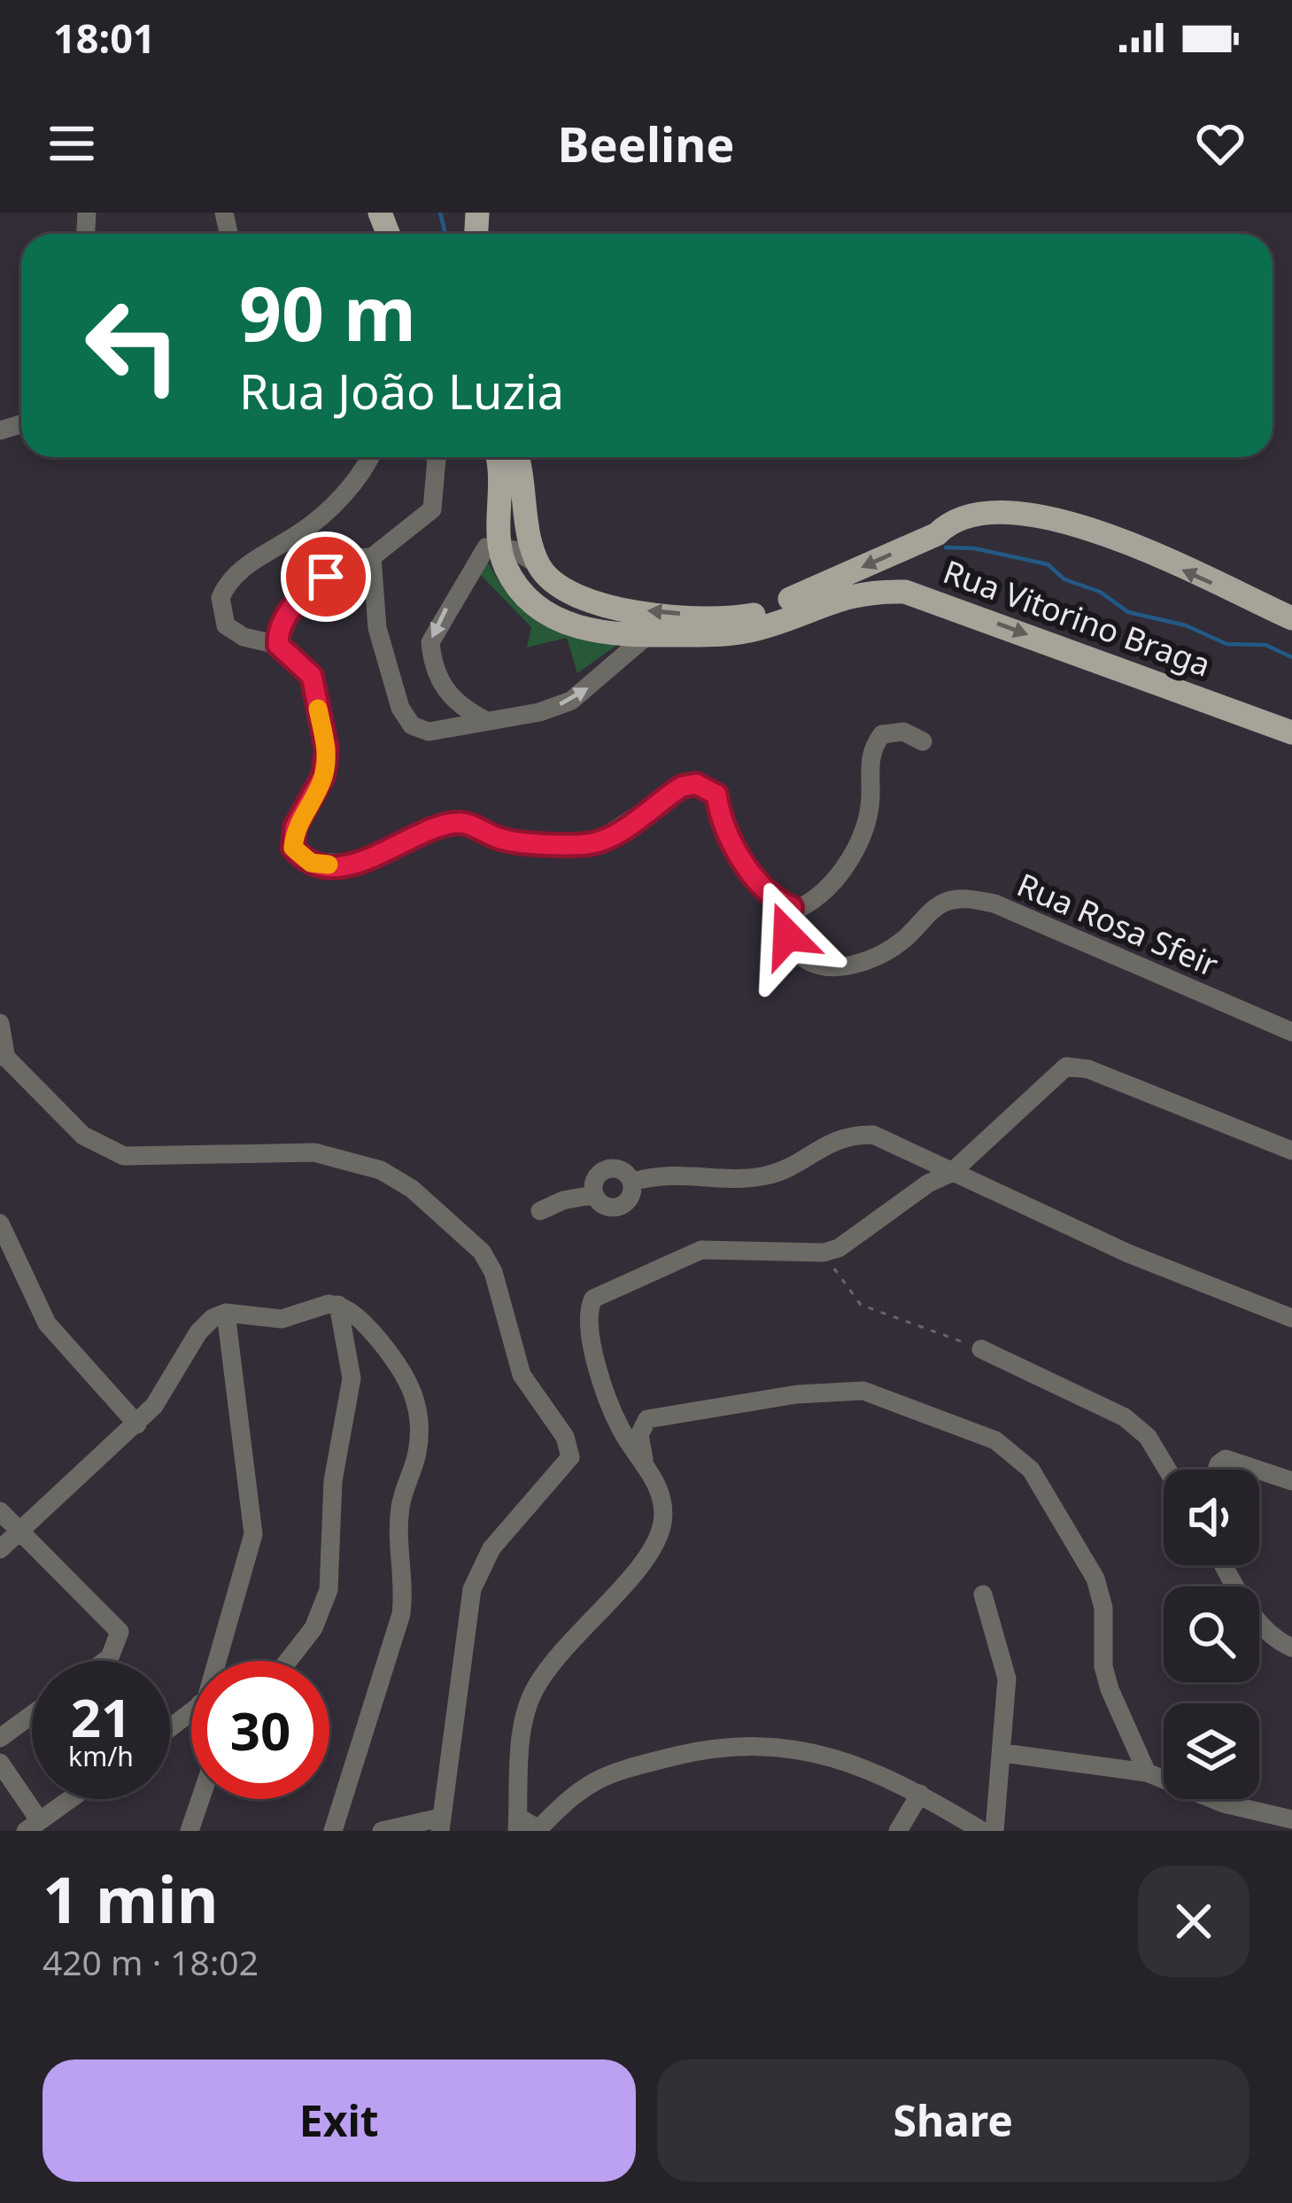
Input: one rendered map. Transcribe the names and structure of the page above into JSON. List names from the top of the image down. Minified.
{"streets":{"main road":["Rua Vitorino Braga"],"street":["Rua Rosa Sfeir"]},"page":{"status":"18:01","header":"Beeline","turn":["90 m","Rua João Luzia"],"speed":"21 km/h","limit":"30","heading":["1 min","420 m · 18:02"],"buttons":["Exit","Share"]}}
